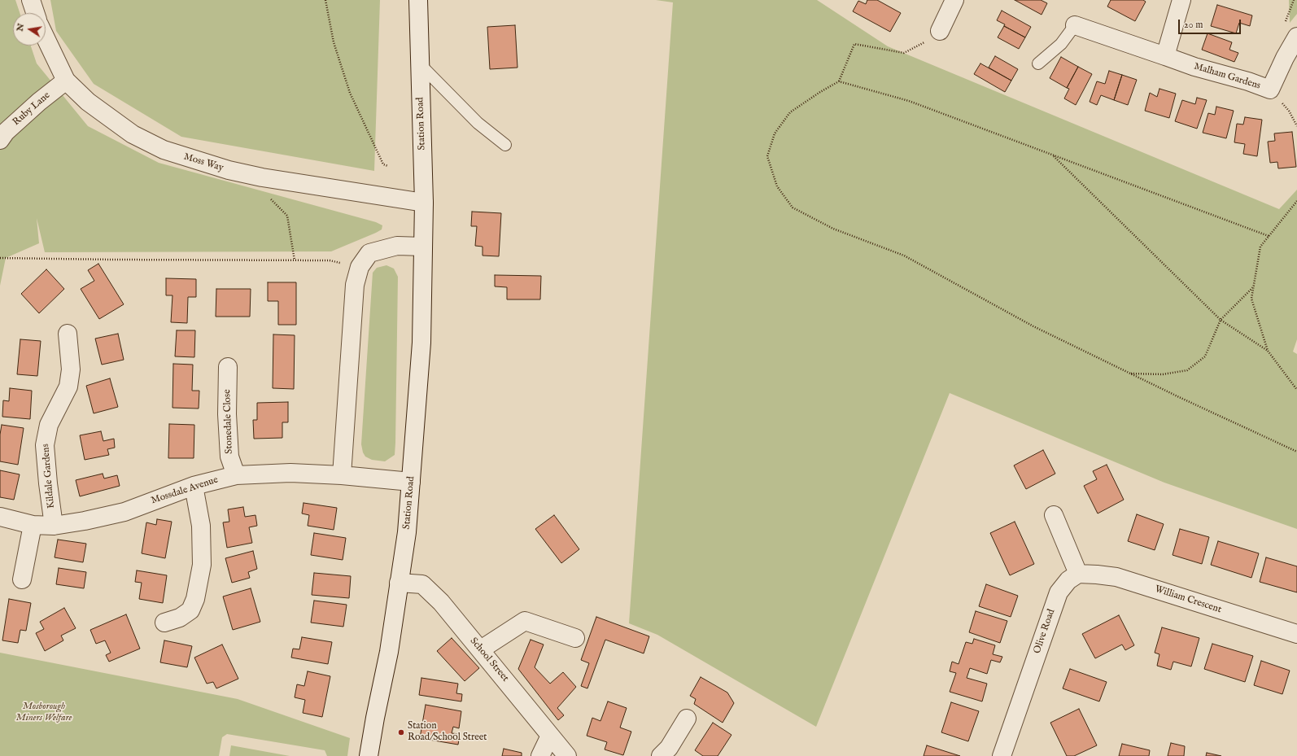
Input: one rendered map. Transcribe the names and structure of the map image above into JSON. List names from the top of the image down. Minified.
{"streets":{"street":["Malham Gardens","Ruby Lane","Station Road","Moss Way","Stonedale Close","Kildale Gardens","Mossdale Avenue","William Crescent","Olive Road","School Street"]},"crossings":[["Ruby Lane","Moss Way"],["Station Road","Moss Way"],["Station Road","Mossdale Avenue"],["Station Road","School Street"],["Stonedale Close","Mossdale Avenue"],["Kildale Gardens","Mossdale Avenue"],["William Crescent","Olive Road"]],"parks":["Mosborough Miners Welfare"],"places":["Station Road/School Street"],"scale_bar":"20 m","north":"left"}
